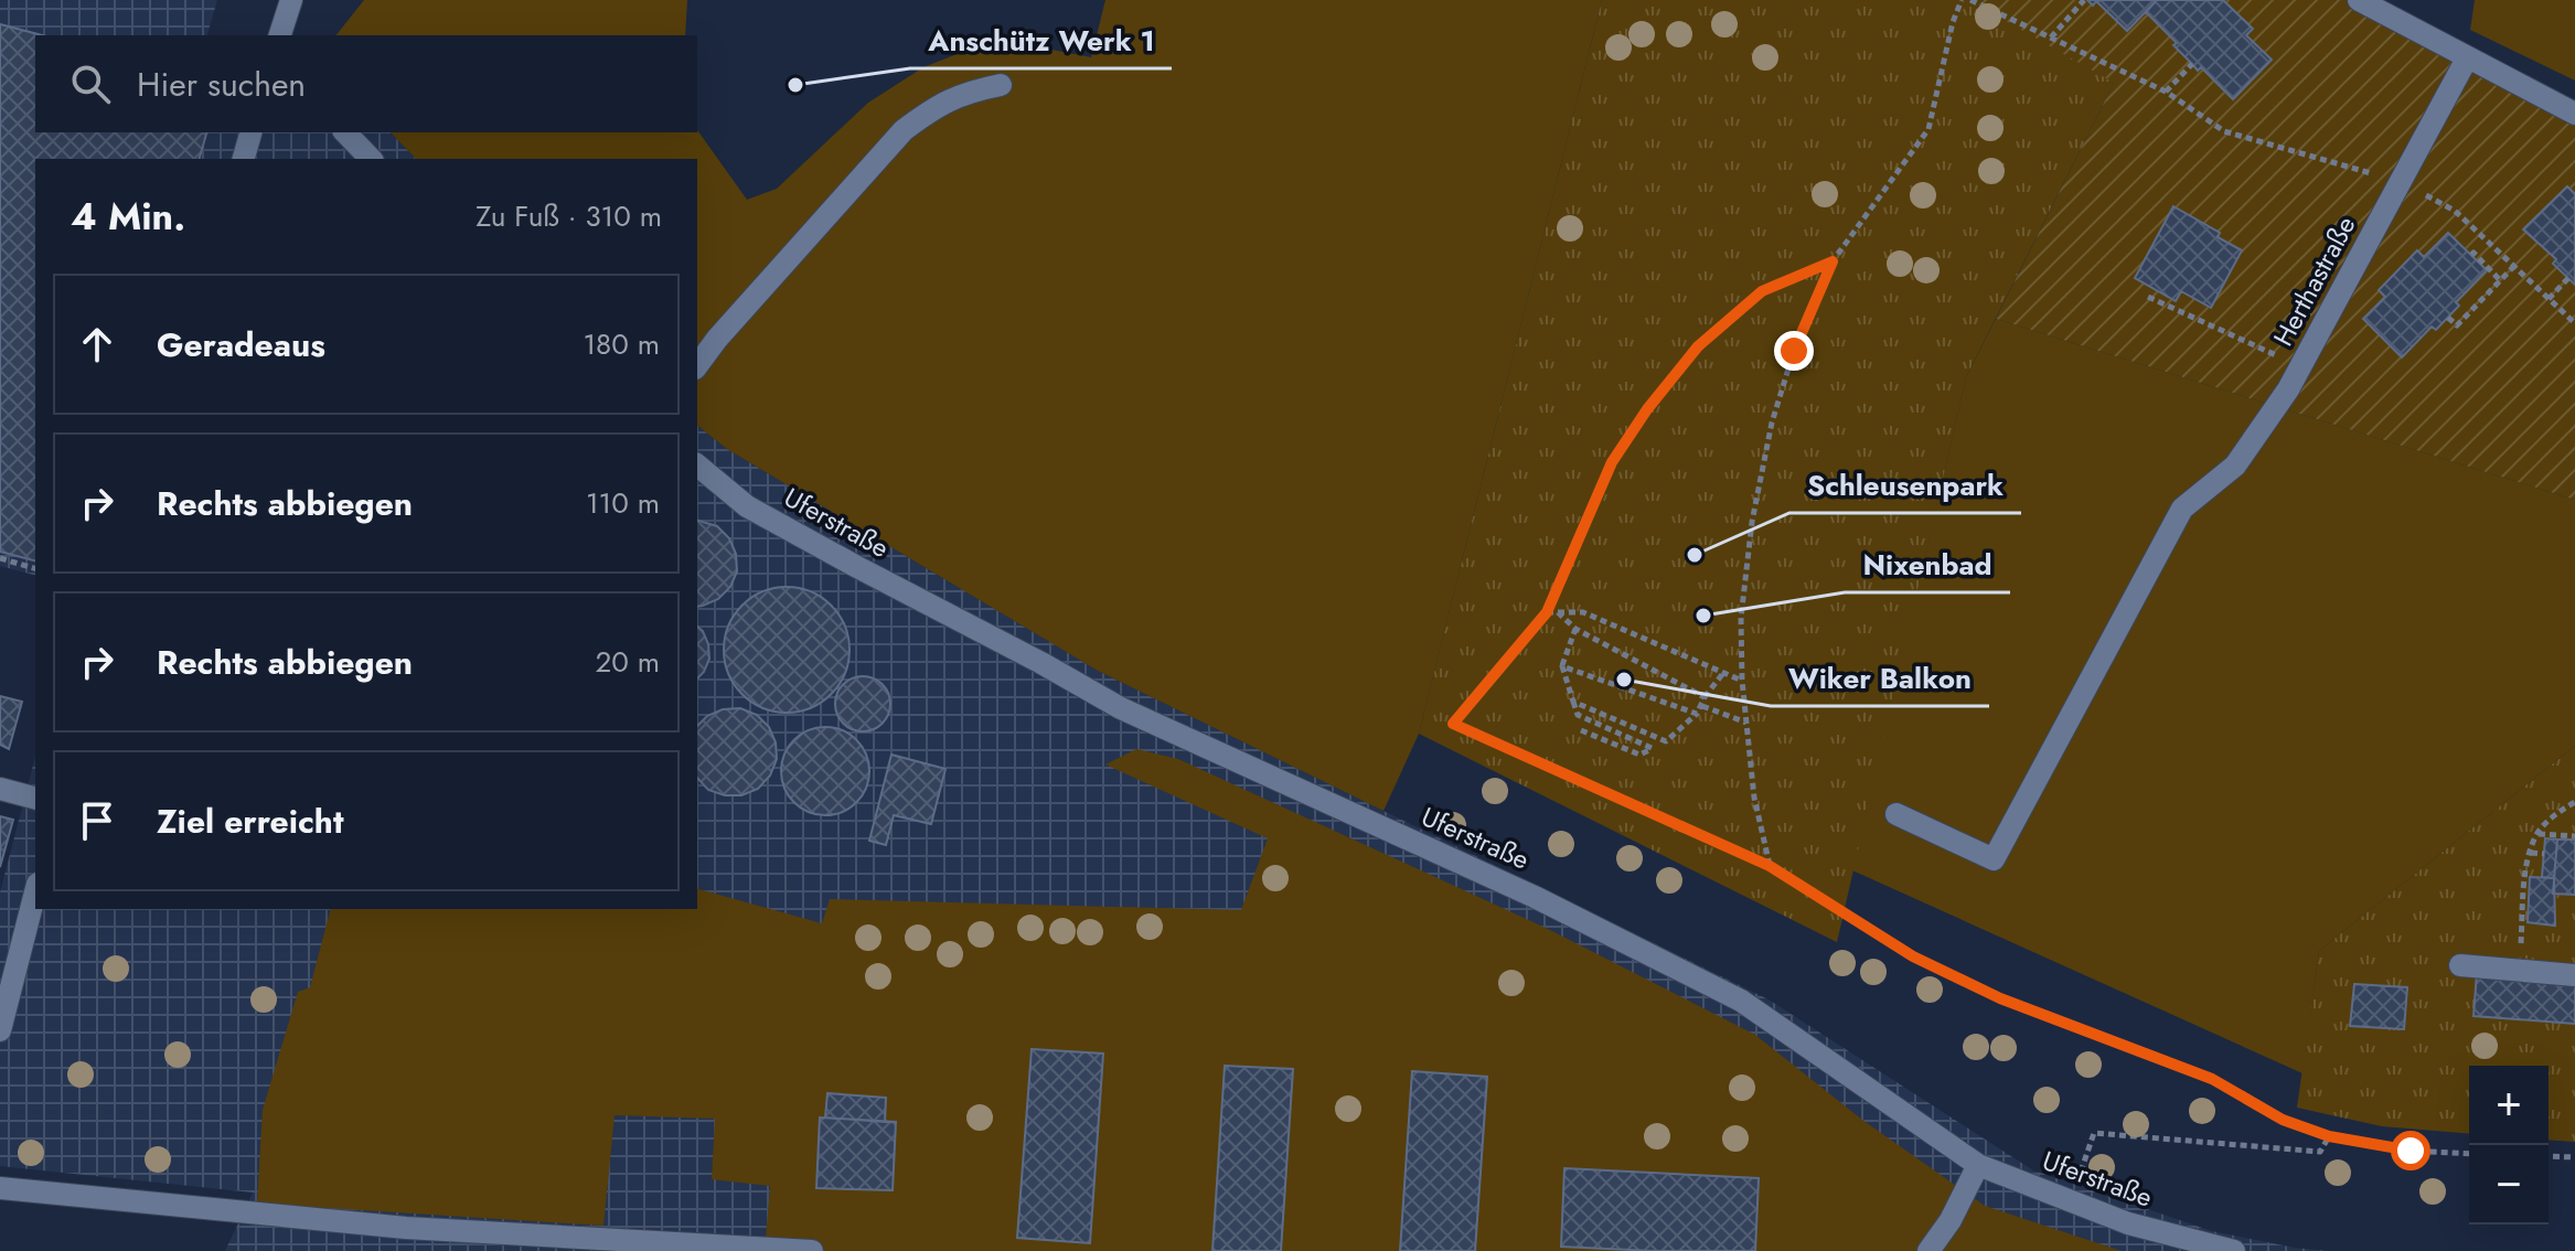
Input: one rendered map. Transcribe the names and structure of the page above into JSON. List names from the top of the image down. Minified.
{"streets":{"street":["Herthastraße","Uferstraße"]},"places":["Anschütz Werk 1","Schleusenpark","Nixenbad","Wiker Balkon"],"page":{"search":"Hier suchen","heading":["4 Min.","Zu Fuß · 310 m"],"list":[["Geradeaus","180 m"],["Rechts abbiegen","110 m"],["Rechts abbiegen","20 m"],"Ziel erreicht"],"map_buttons":["+","−"]}}
